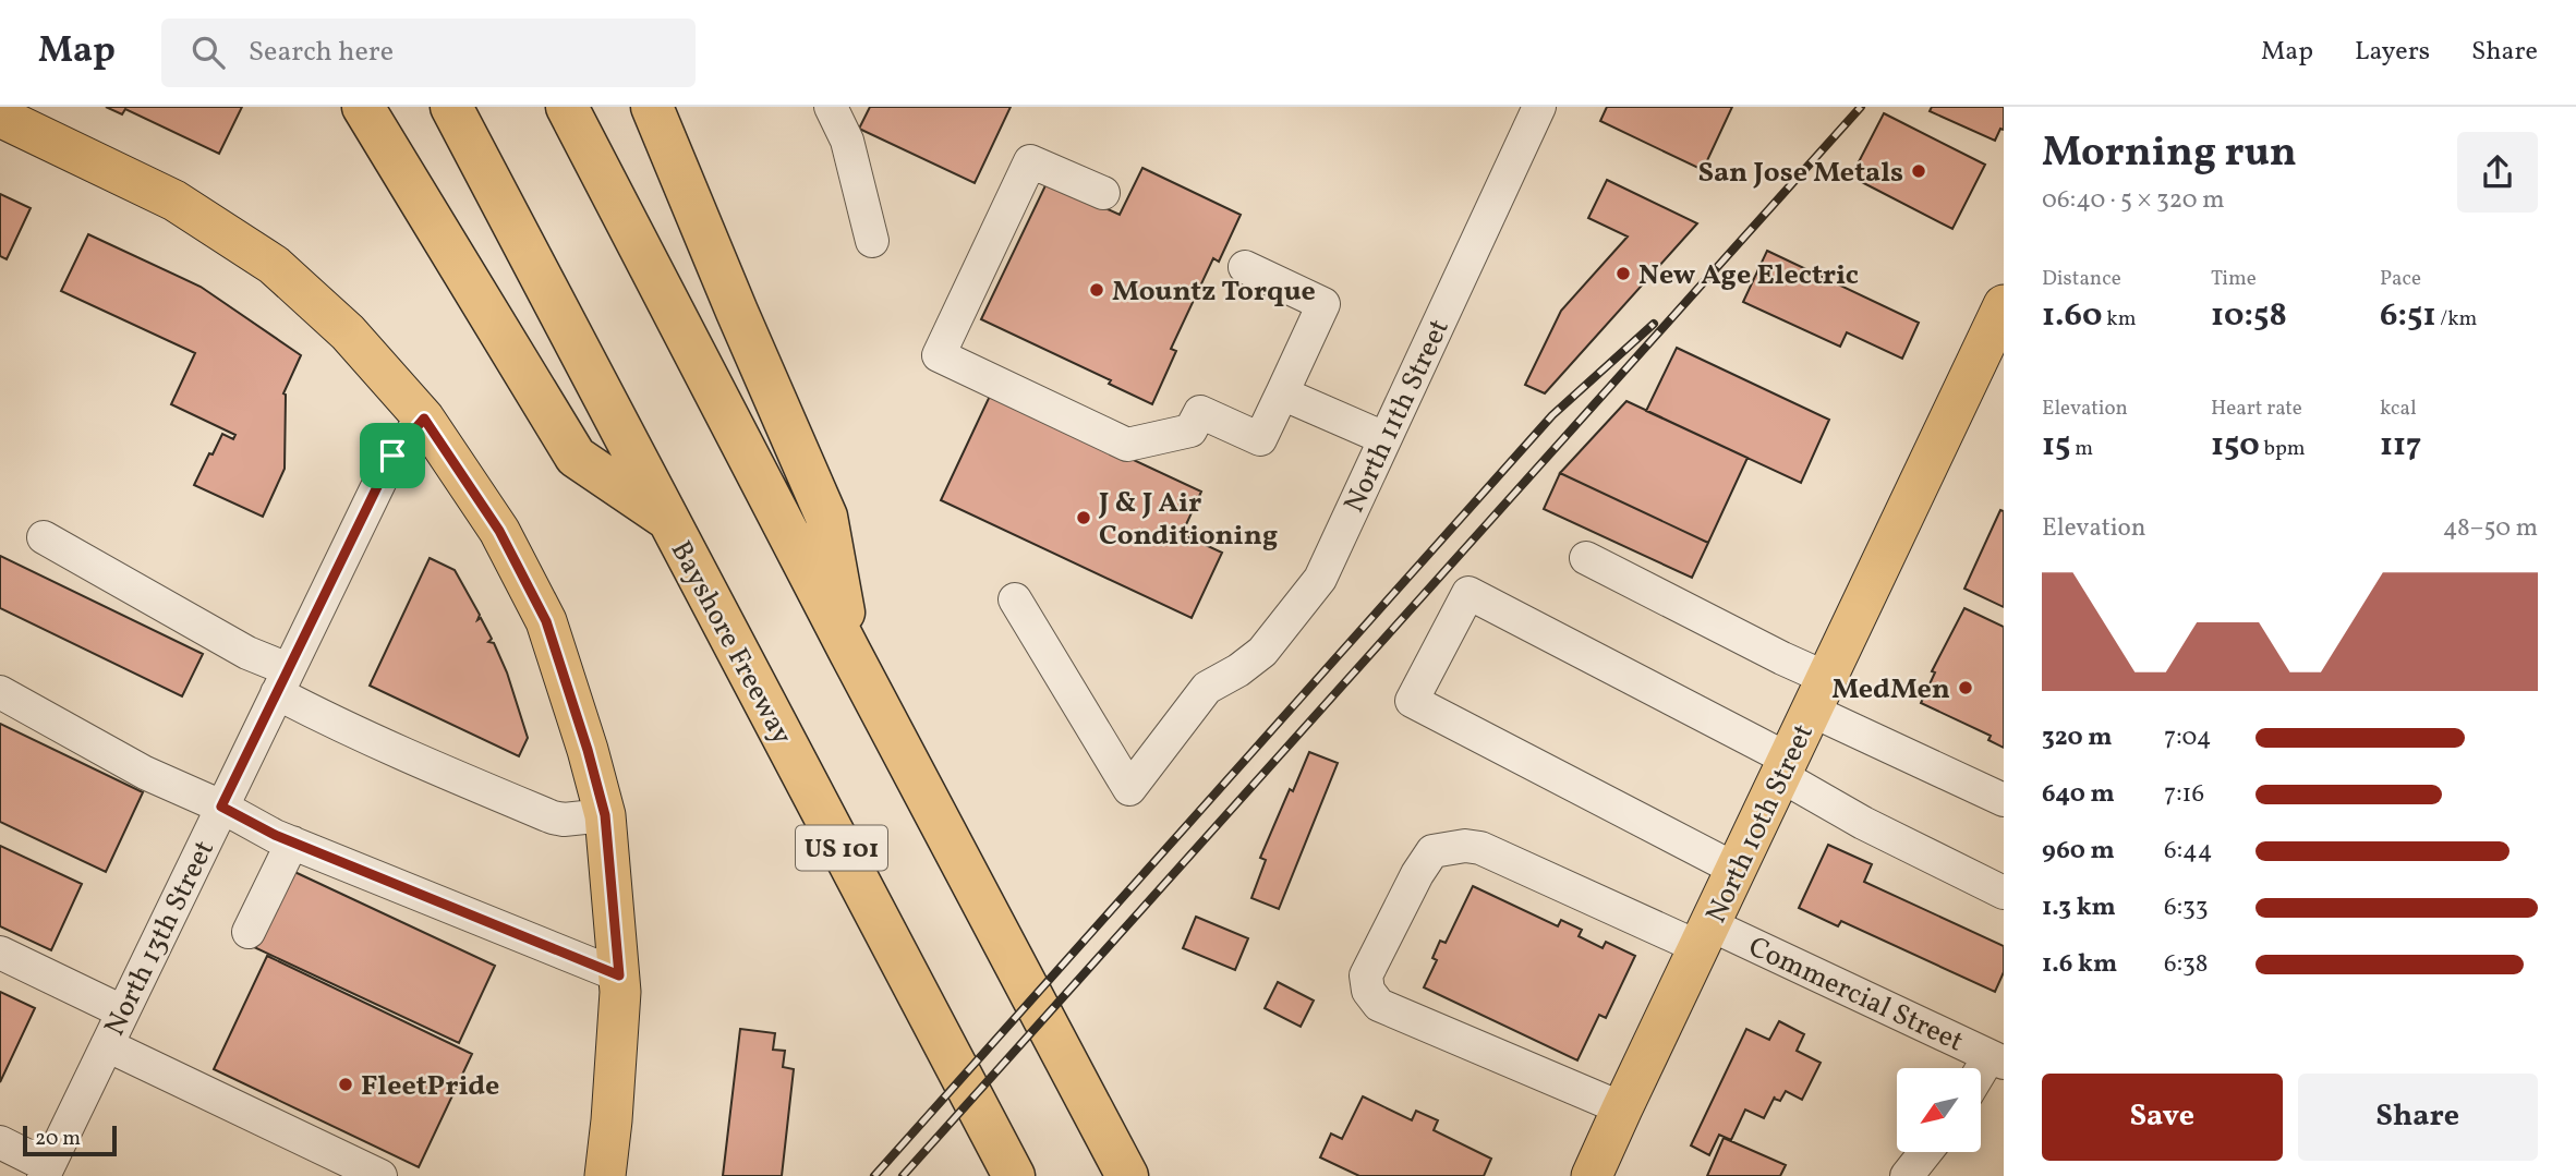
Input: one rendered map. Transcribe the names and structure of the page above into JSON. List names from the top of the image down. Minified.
{"streets":{"highway":["Bayshore Freeway","US 101"],"main road":["North 10th Street"],"street":["North 11th Street","North 13th Street","Commercial Street"]},"crossings":[["North 10th Street","Commercial Street"]],"places":["San Jose Metals","New Age Electric","Mountz Torque","J & J Air Conditioning","MedMen","FleetPride"],"scale_bar":"20 m","north":"bottom left","page":{"header":"Map","search":"Search here","nav":["Map","Layers","Share"],"heading":["Morning run","06:40 · 5 × 320 m"],"stats":[["Distance","1.60 km"],["Time","10:58"],["Pace","6:51 /km"],["Elevation","15 m"],["Heart rate","150 bpm"],["kcal","117"]],"chart":["Elevation","48–50 m"],"list":[{"name":"320 m","note":"7:04"},{"name":"640 m","note":"7:16"},{"name":"960 m","note":"6:44"},{"name":"1.3 km","note":"6:33"},{"name":"1.6 km","note":"6:38"}],"buttons":["Save","Share"],"scale":"20 m"}}
